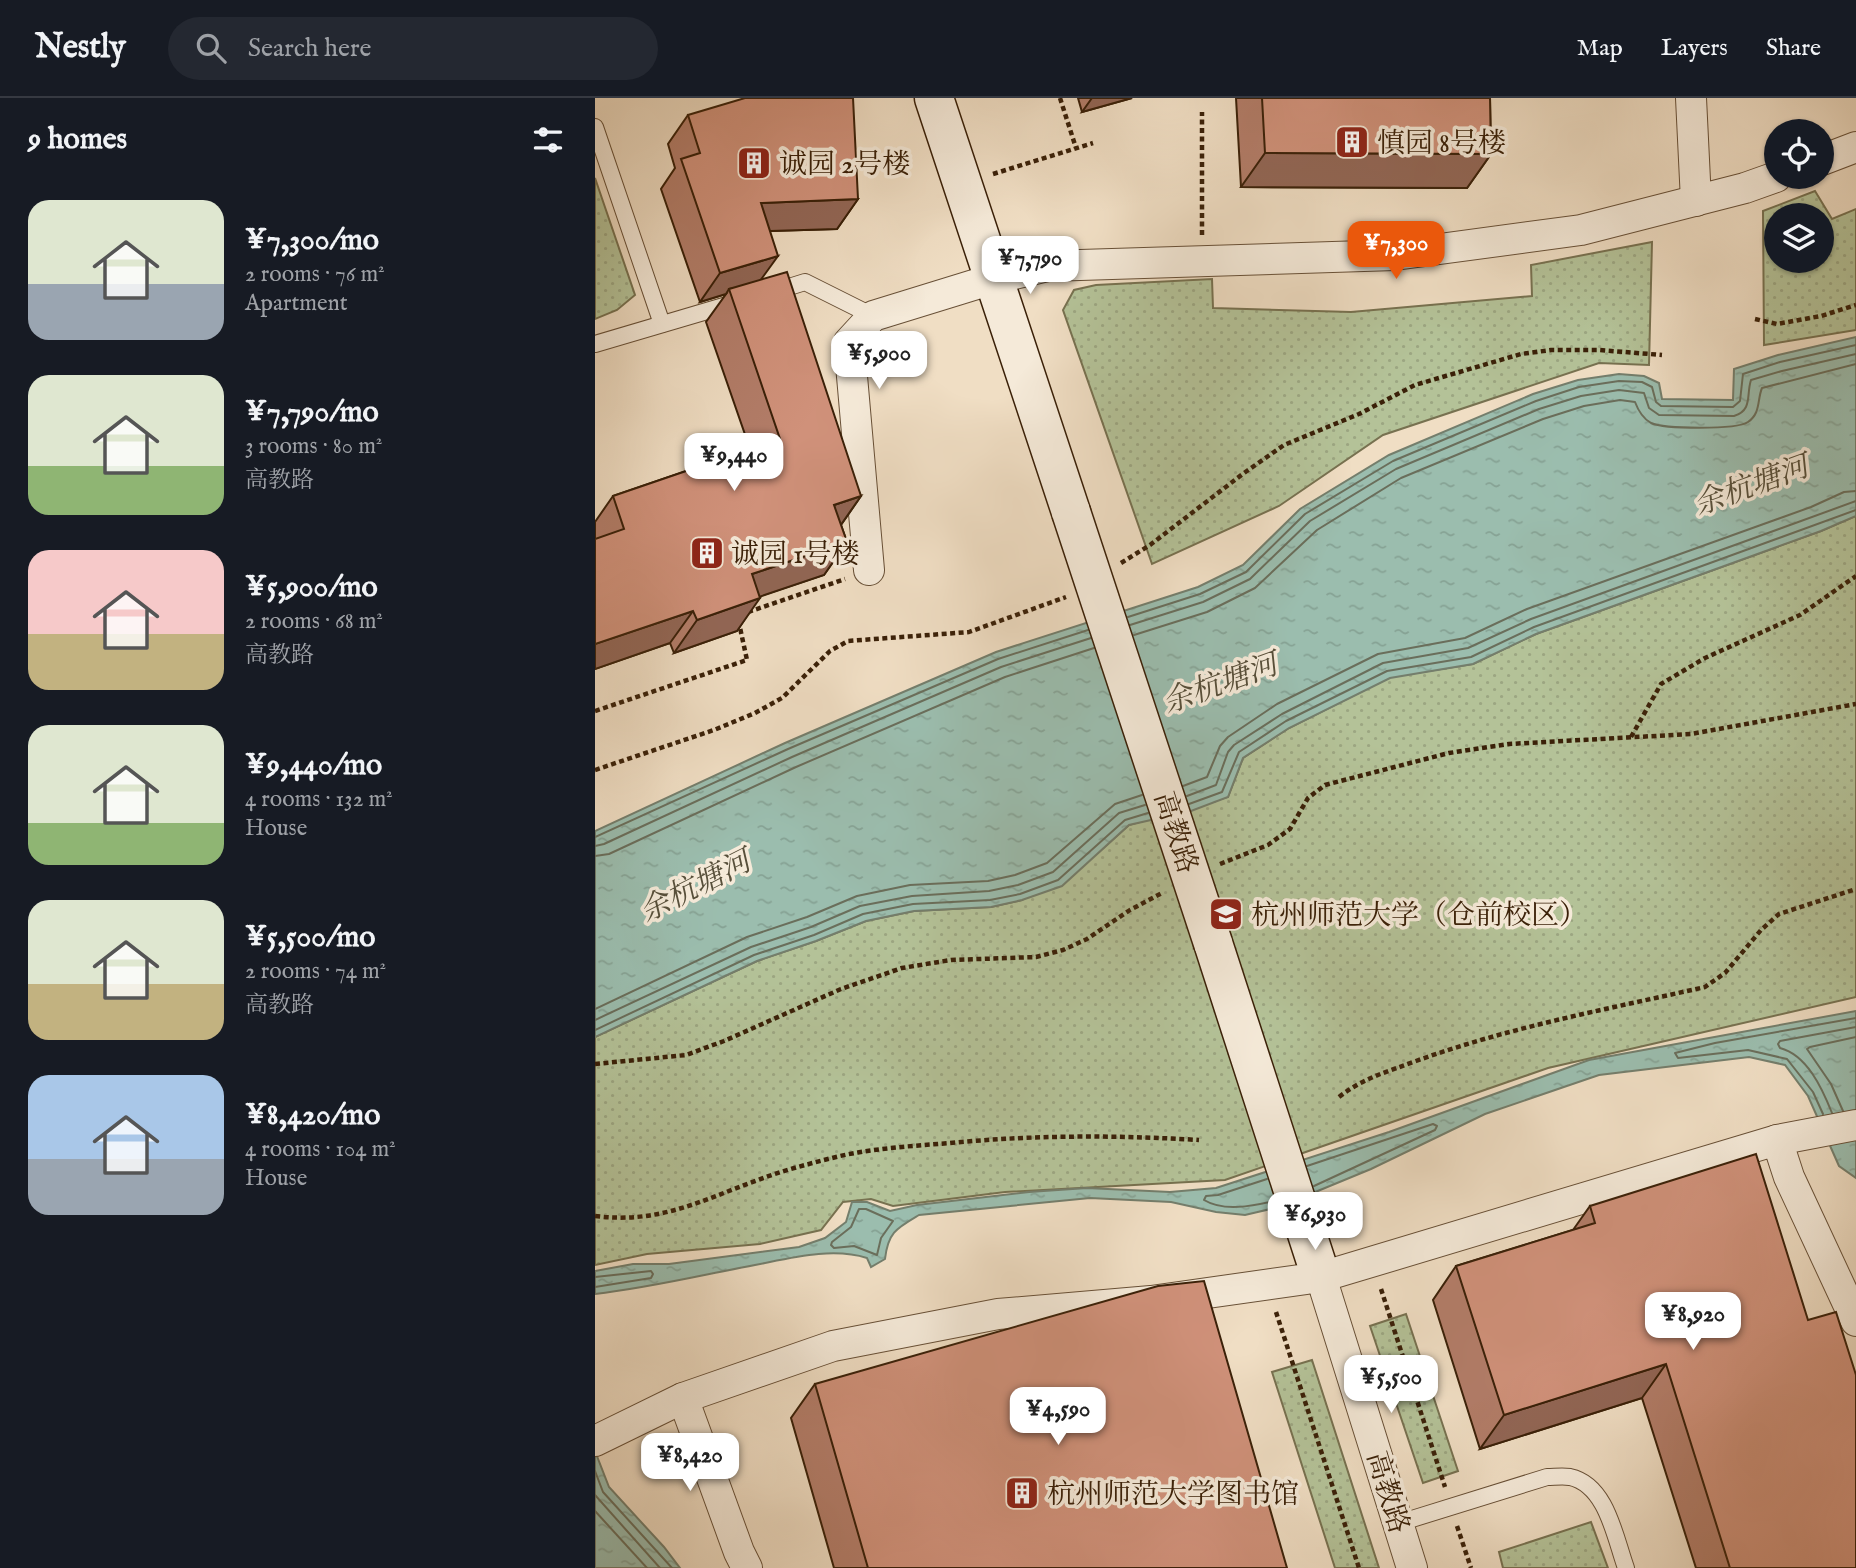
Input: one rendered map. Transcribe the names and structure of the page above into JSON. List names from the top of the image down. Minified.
{"streets":{"street":["高教路"]},"water":["余杭塘河"],"places":{"building":["慎园 8号楼","诚园 2号楼","诚园 1号楼","杭州师范大学图书馆"],"school or university":["杭州师范大学（仓前校区）"]},"page":{"header":"Nestly","search":"Search here","nav":["Map","Layers","Share"],"heading":"9 homes","list":[{"name":"¥7,300/mo","note":"2 rooms · 76 m² · Apartment"},{"name":"¥7,790/mo","note":"3 rooms · 80 m² · 高教路"},{"name":"¥5,900/mo","note":"2 rooms · 68 m² · 高教路"},{"name":"¥9,440/mo","note":"4 rooms · 132 m² · House"},{"name":"¥5,500/mo","note":"2 rooms · 74 m² · 高教路"},{"name":"¥8,420/mo","note":"4 rooms · 104 m² · House"}],"price":["¥7,300","¥7,790","¥5,900","¥9,440","¥6,930","¥8,920","¥5,500","¥4,590","¥8,420"]}}
